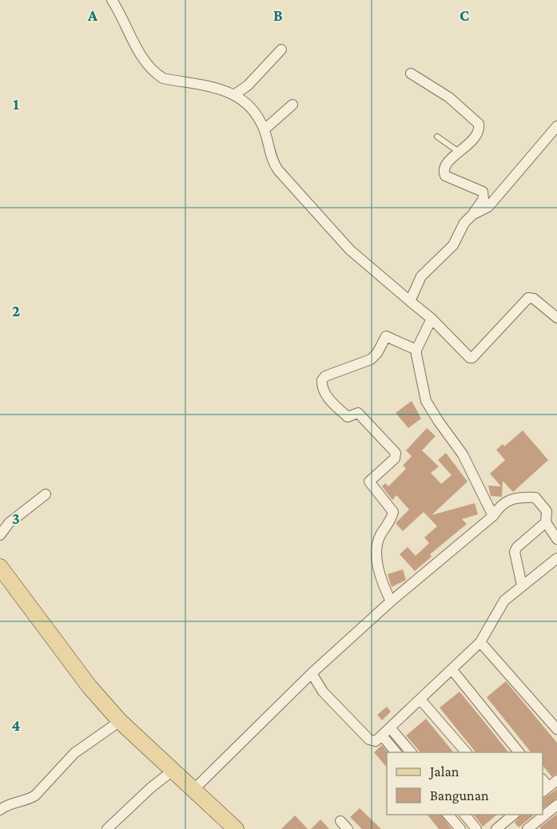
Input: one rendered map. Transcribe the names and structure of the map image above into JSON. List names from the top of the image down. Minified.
{"legend":["Jalan","Bangunan"],"grid":{"columns":["A","B","C"],"rows":["1","2","3","4"]}}
